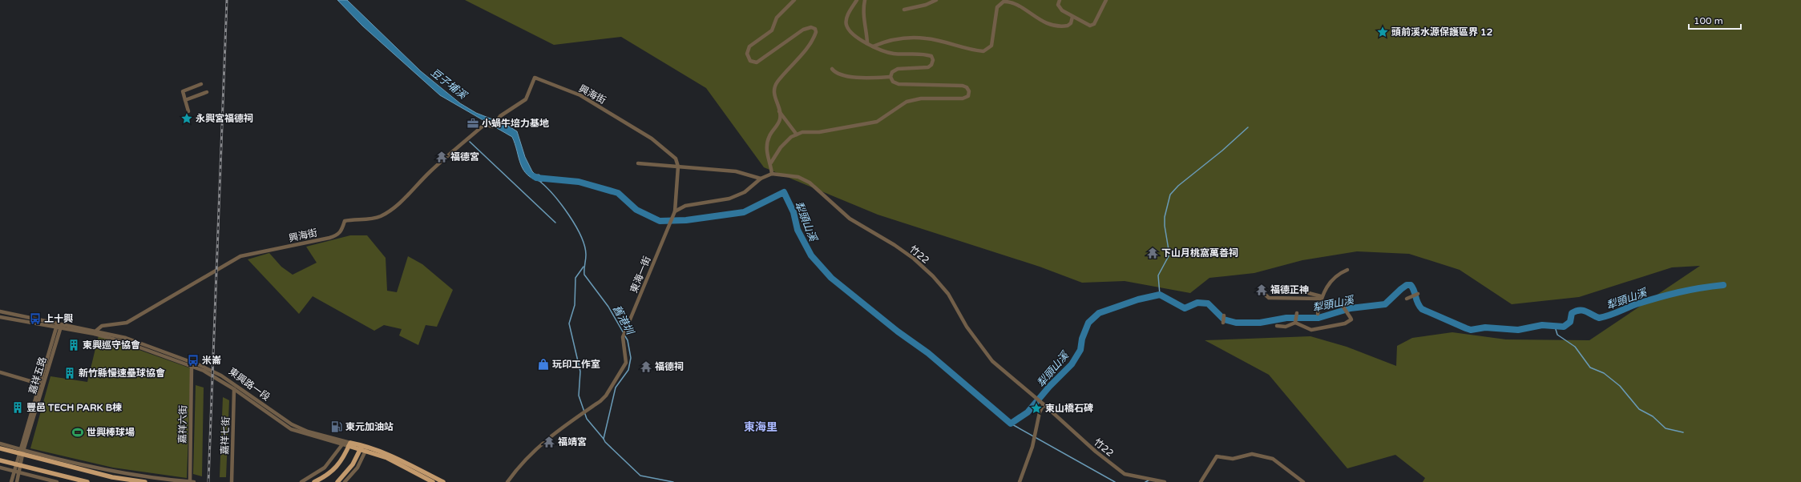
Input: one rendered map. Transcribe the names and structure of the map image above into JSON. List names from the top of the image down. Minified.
{"streets":{"main road":["東興路一段"],"street":["興海街","竹22","東海一街","嘉祥五路","嘉祥六街","嘉祥七街"]},"crossings":[["興海街","東興路一段"],["嘉祥五路","東興路一段"],["東興路一段","嘉祥六街"],["東興路一段","嘉祥七街"]],"districts":["東海里"],"water":["豆子埔溪","犁頭山溪","舊港圳"],"places":{"place":["頭前溪水源保護區界 12","永興宮福德祠","東山橋石碑"],"office":["小蝸牛培力基地"],"temple":["福德宮","下山月桃窩萬善祠","福德正神","福德祠","福靖宮"],"bus stop":["上十興","米崙"],"building":["東興巡守協會","新竹縣慢速壘球協會","豐邑 TECH PARK B棟"],"shop":["玩印工作室"],"fuel station":["東元加油站"],"sports":["世興棒球場"]},"scale_bar":"100 m"}
